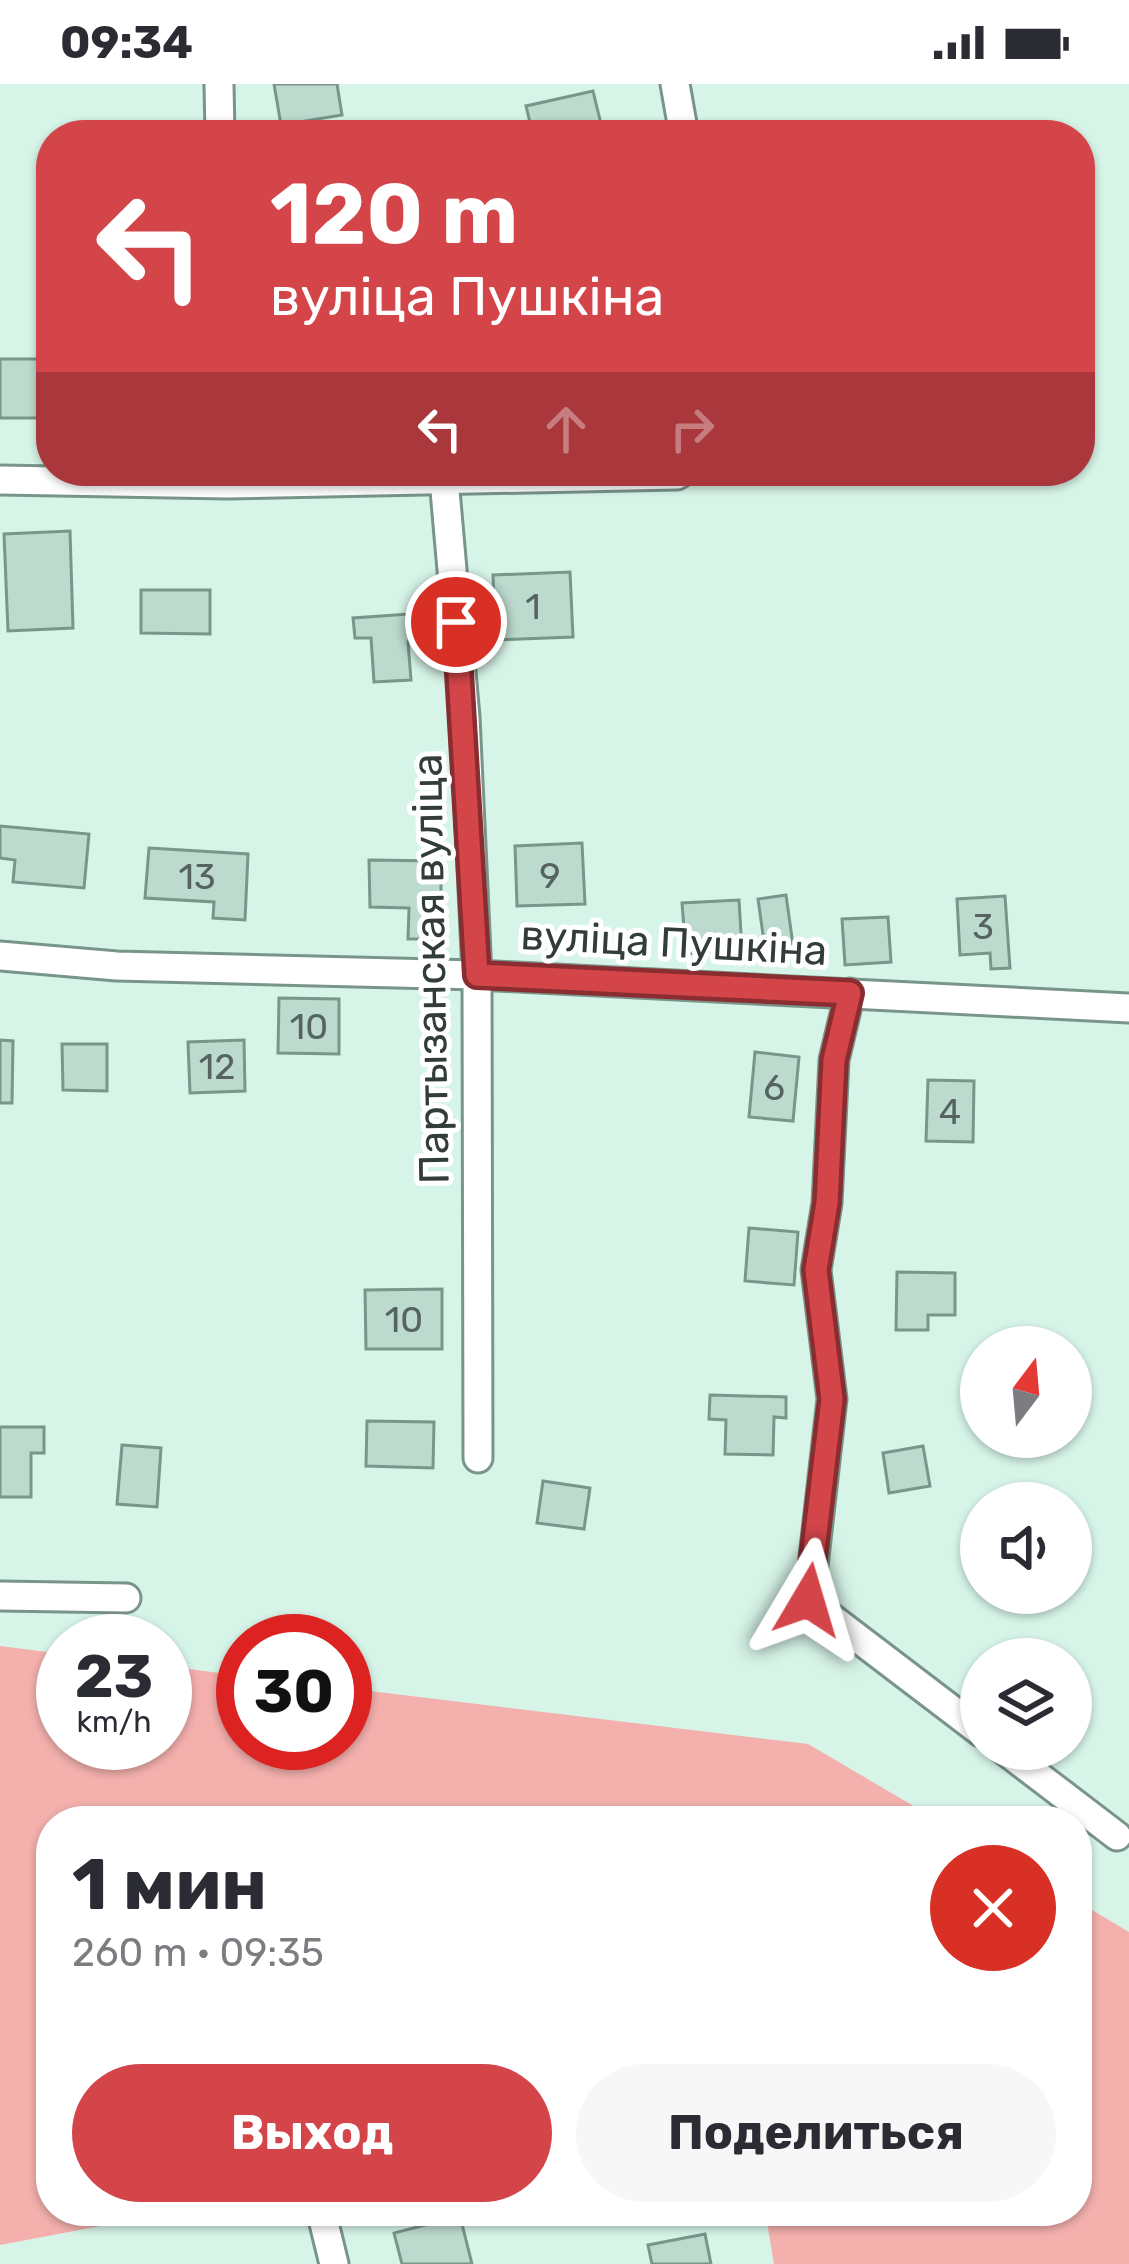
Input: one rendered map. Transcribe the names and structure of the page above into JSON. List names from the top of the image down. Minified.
{"streets":{"street":["вуліца Пушкіна","Партызанская вуліца"]},"crossings":[["вуліца Пушкіна","Партызанская вуліца"]],"house_numbers":["1","9","13","3","10","12","6","4","10"],"north":"top","page":{"status":"09:34","turn":["120 m","вуліца Пушкіна"],"speed":"23 km/h","limit":"30","heading":["1 мин","260 m · 09:35"],"buttons":["Выход","Поделиться"]}}
